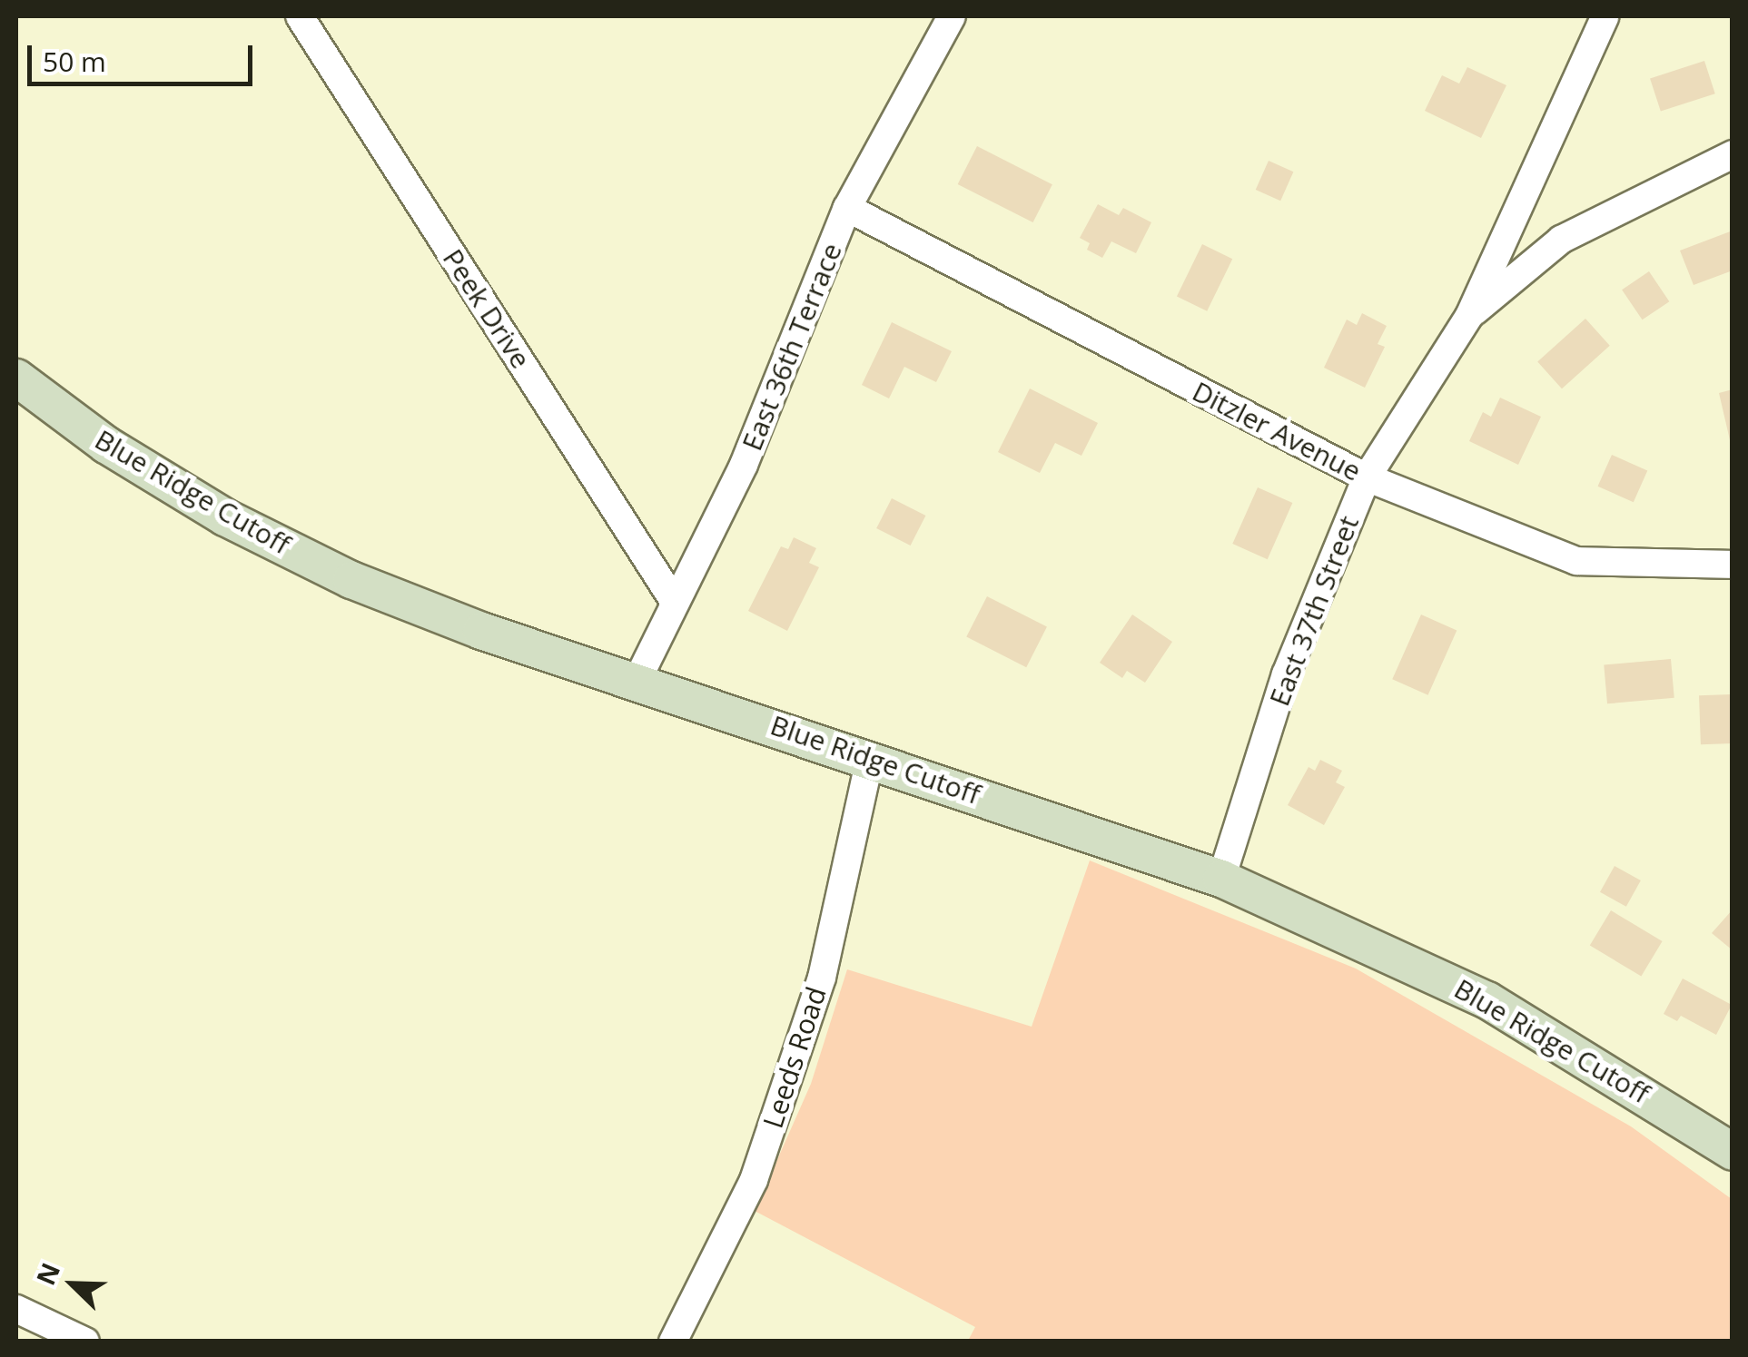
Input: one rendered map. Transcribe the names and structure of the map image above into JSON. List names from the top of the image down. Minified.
{"streets":{"main road":["Blue Ridge Cutoff"],"street":["Peek Drive","East 36th Terrace","Ditzler Avenue","East 37th Street","Leeds Road"]},"crossings":[["Peek Drive","East 36th Terrace"],["East 36th Terrace","Ditzler Avenue"],["East 36th Terrace","Blue Ridge Cutoff"],["Ditzler Avenue","East 37th Street"],["Blue Ridge Cutoff","East 37th Street"],["Blue Ridge Cutoff","Leeds Road"]],"scale_bar":"50 m","north":"top left"}
